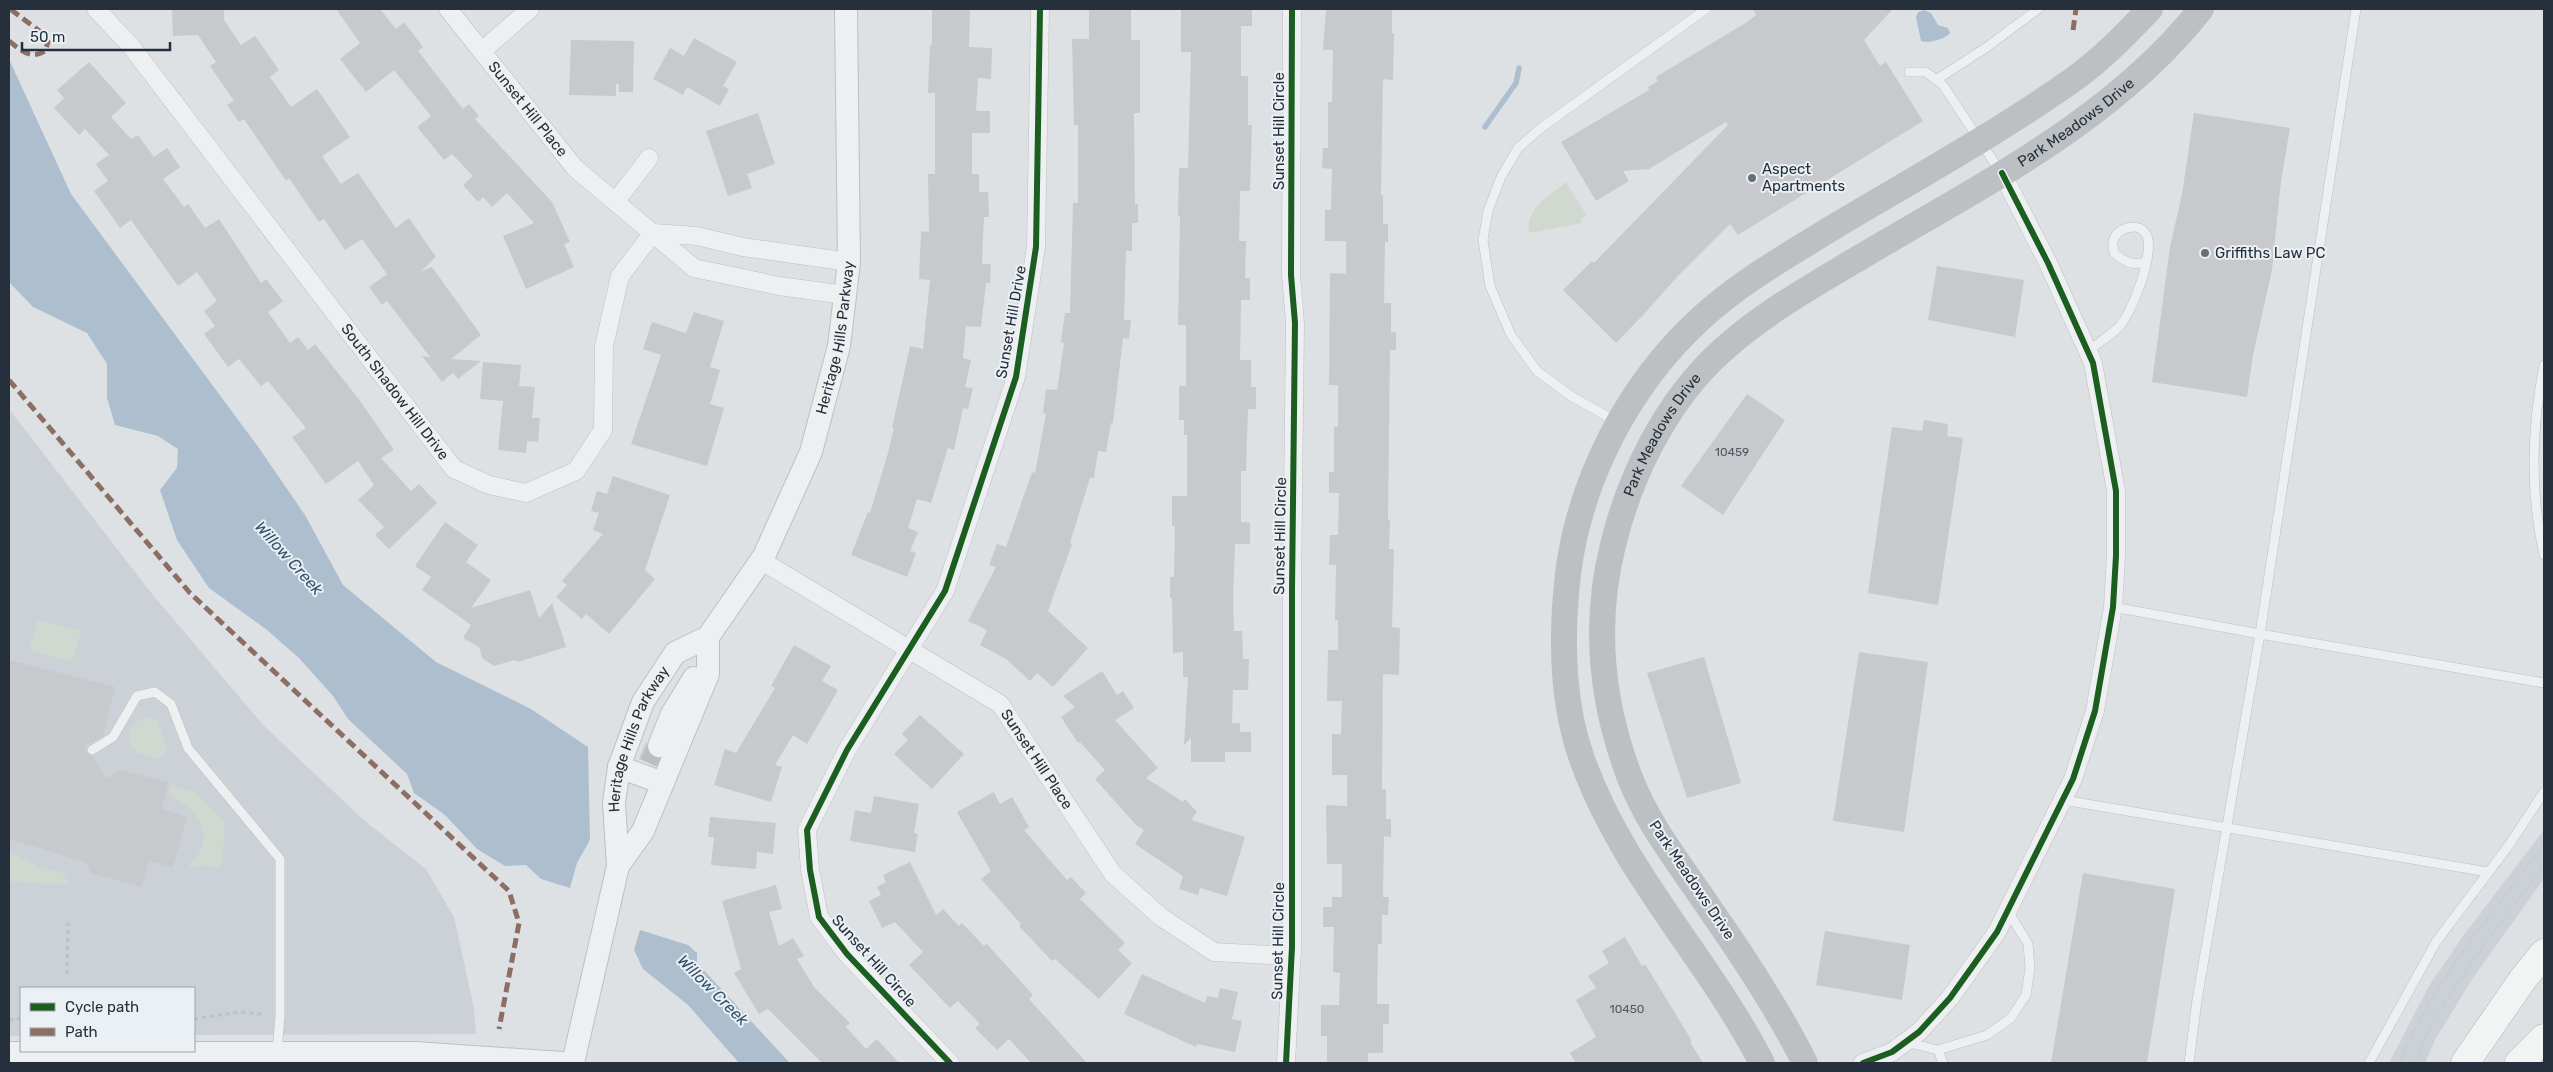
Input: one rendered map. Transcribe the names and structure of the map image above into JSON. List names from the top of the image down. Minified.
{"streets":{"main road":["Park Meadows Drive"],"street":["Sunset Hill Place","Sunset Hill Circle","Sunset Hill Drive","Heritage Hills Parkway","South Shadow Hill Drive"]},"crossings":[["Sunset Hill Place","Sunset Hill Circle"],["Sunset Hill Place","Sunset Hill Drive"],["Sunset Hill Place","Heritage Hills Parkway"],["Sunset Hill Place","South Shadow Hill Drive"],["Sunset Hill Circle","Sunset Hill Drive"]],"water":["Willow Creek"],"places":["Aspect Apartments","Griffiths Law PC"],"house_numbers":["10459","10450"],"legend":["Cycle path","Path"],"scale_bar":"50 m"}
